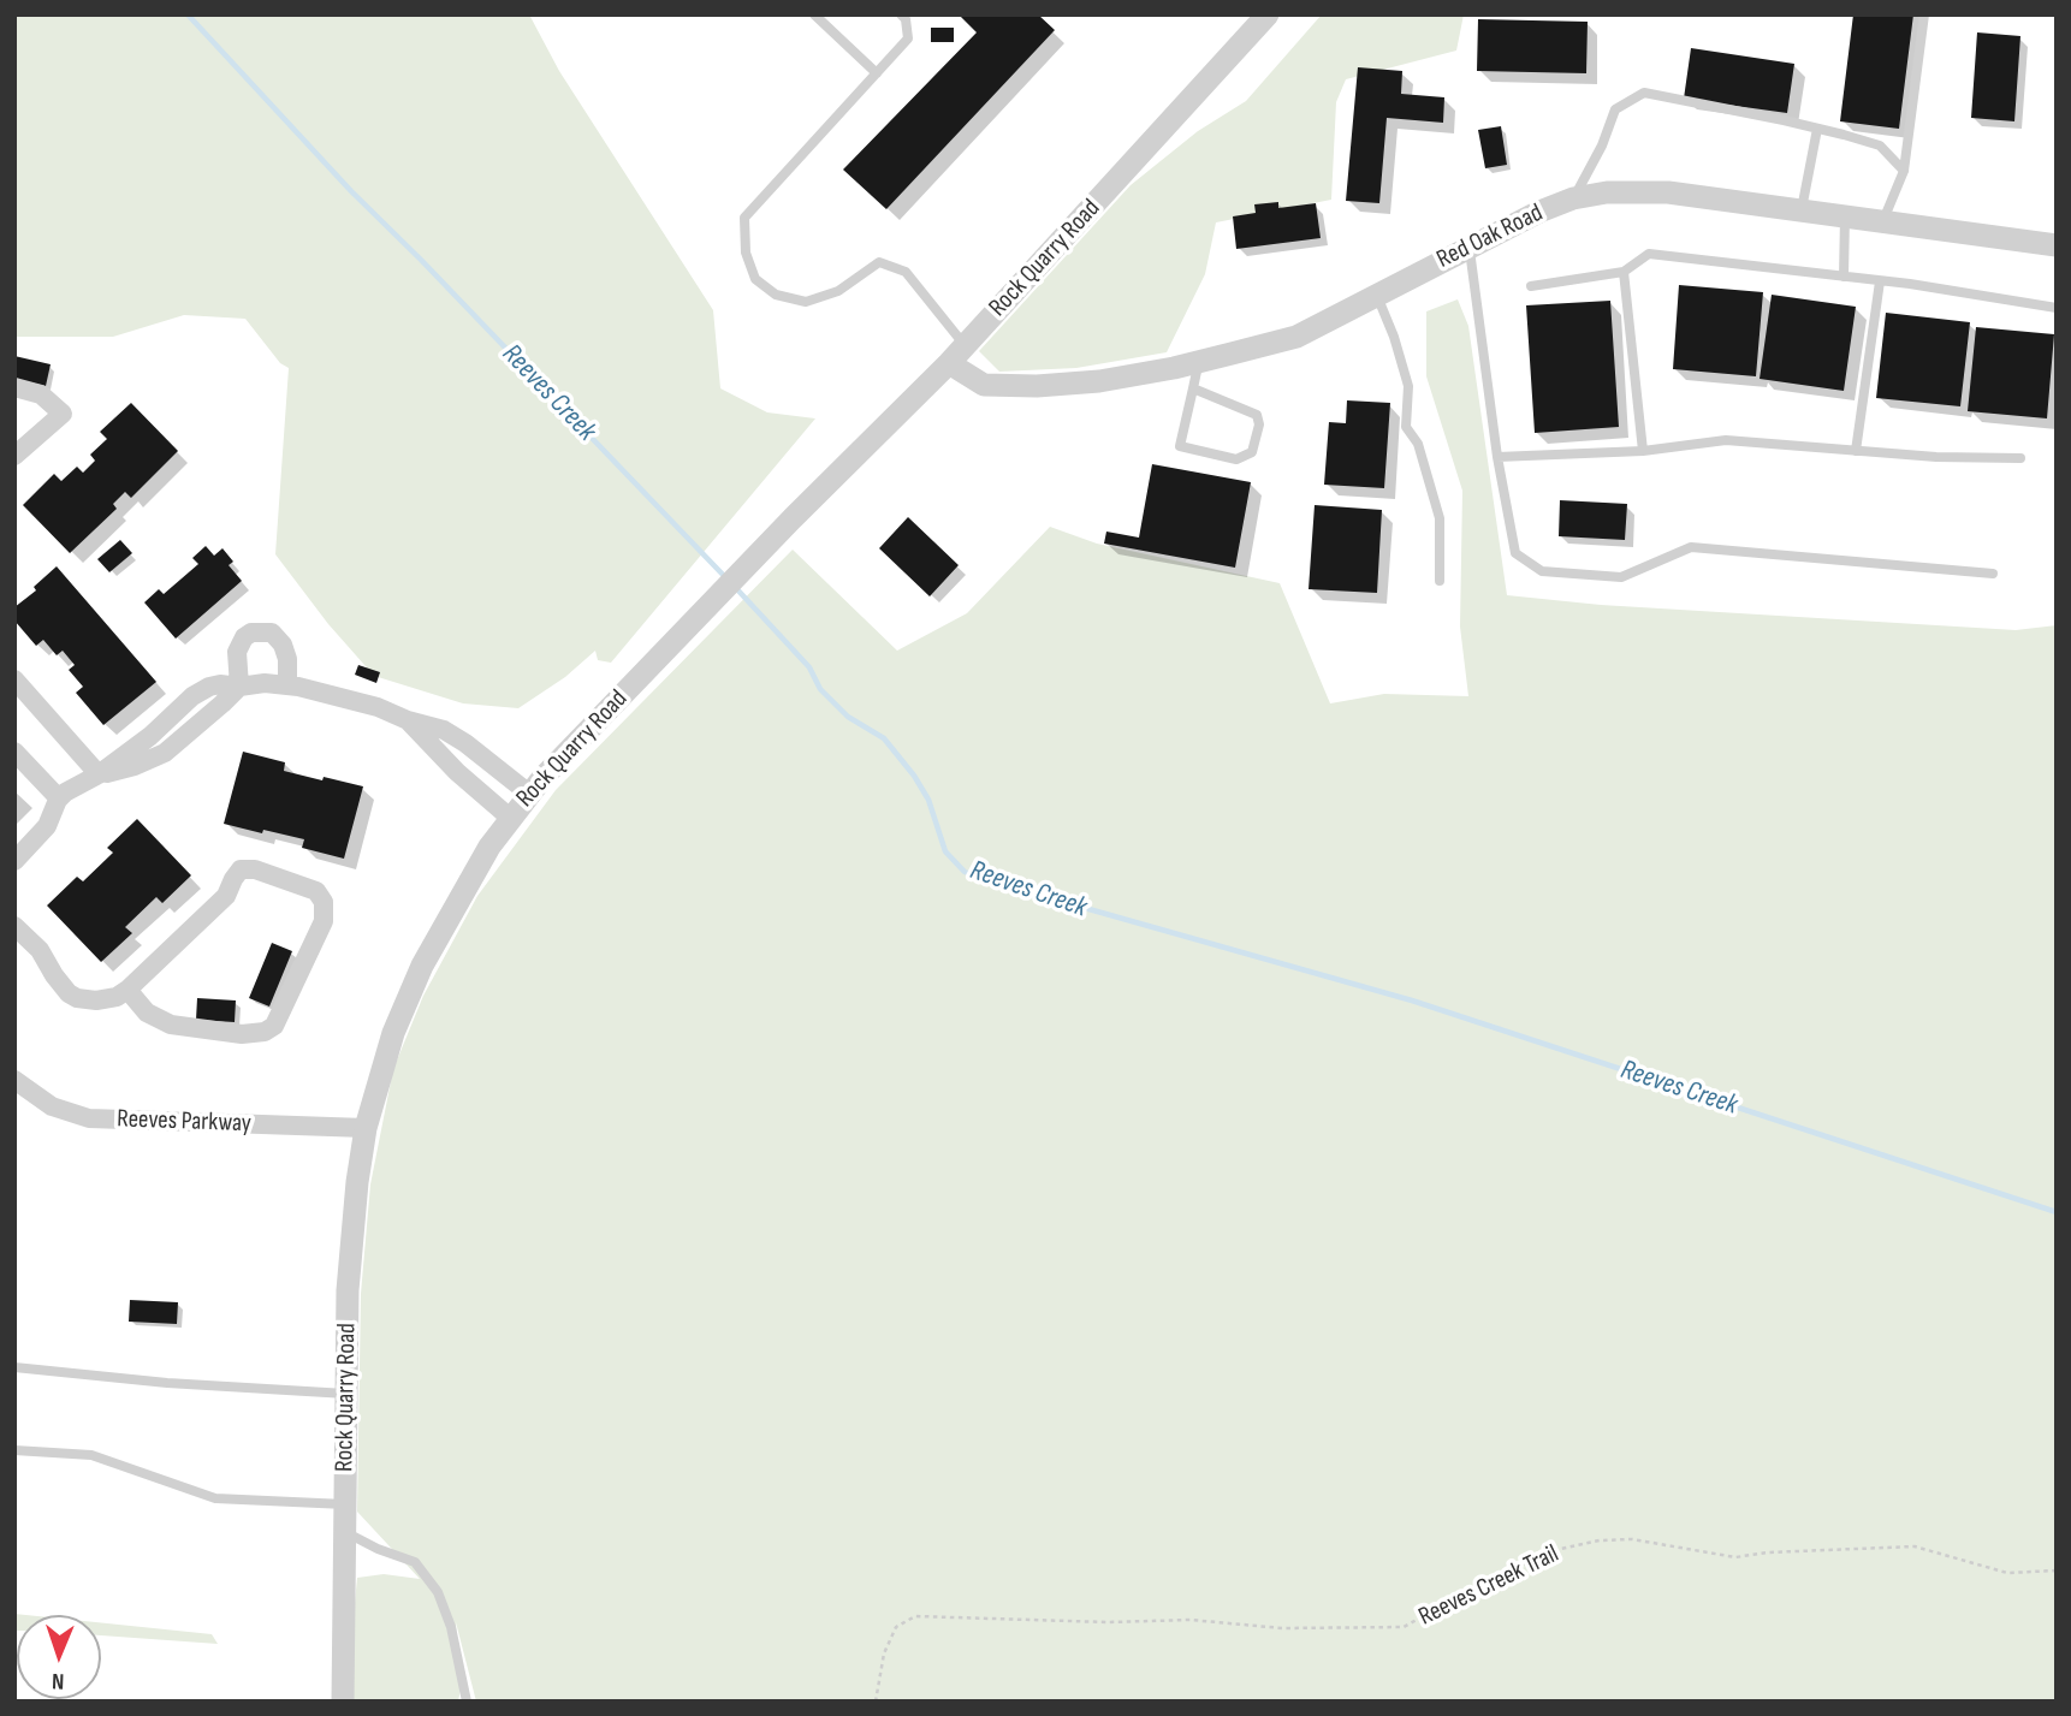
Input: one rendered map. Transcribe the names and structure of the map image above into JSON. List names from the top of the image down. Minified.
{"streets":{"street":["Red Oak Road","Rock Quarry Road","Reeves Parkway"],"path":["Reeves Creek Trail"]},"crossings":[["Red Oak Road","Rock Quarry Road"],["Rock Quarry Road","Reeves Parkway"]],"water":["Reeves Creek"],"north":"bottom"}
